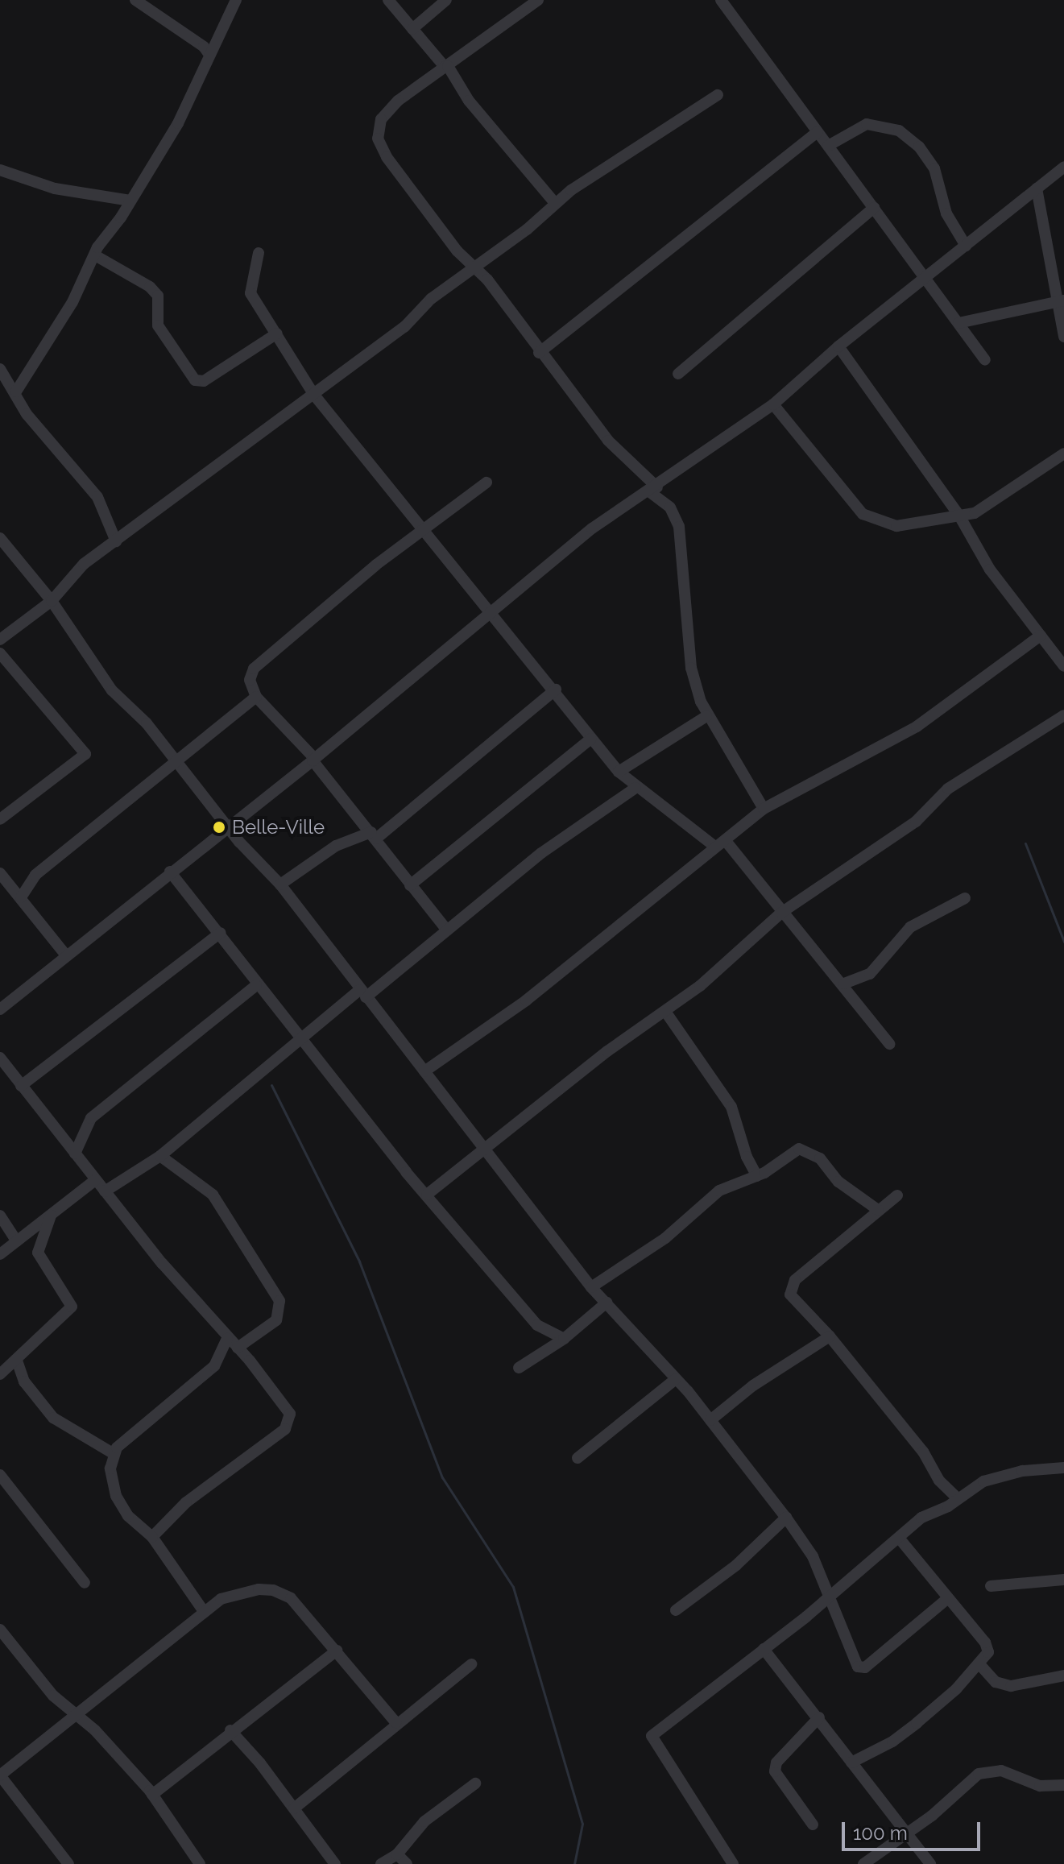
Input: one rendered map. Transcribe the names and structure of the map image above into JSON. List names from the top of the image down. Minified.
{"places":["Belle-Ville"],"scale_bar":"100 m"}
